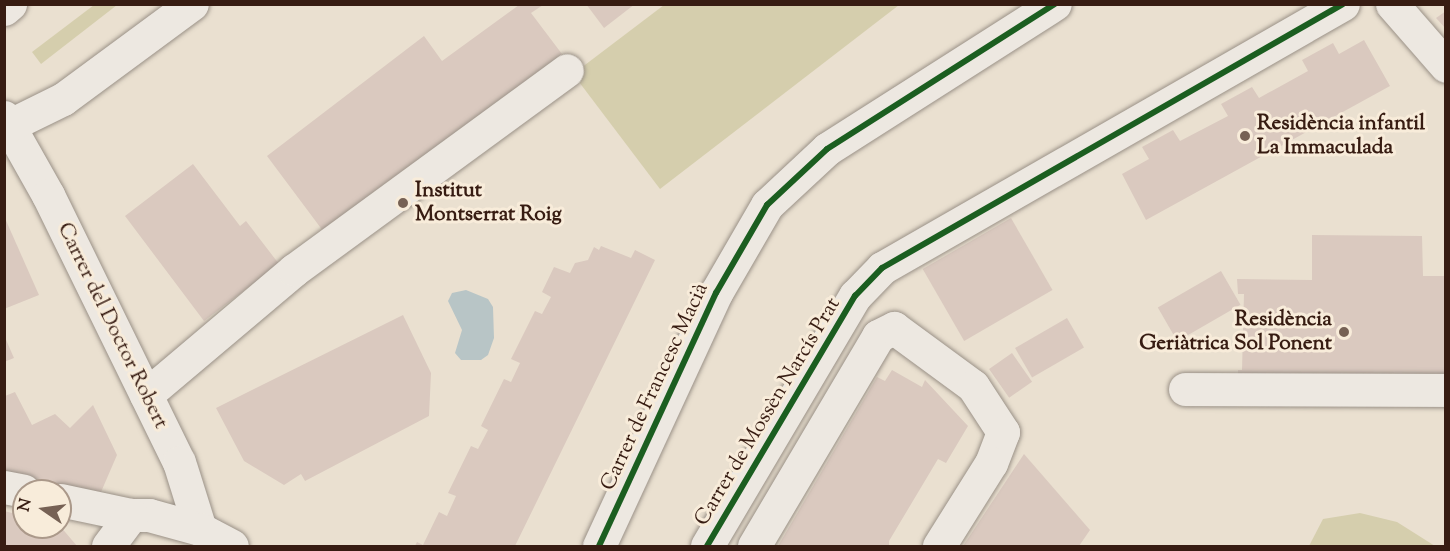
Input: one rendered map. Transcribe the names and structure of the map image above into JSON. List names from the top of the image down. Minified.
{"streets":{"street":["Carrer del Doctor Robert","Carrer de Francesc Macià","Carrer de Mossèn Narcís Prat"]},"places":["Residència infantil La Immaculada","Institut Montserrat Roig","Residència Geriàtrica Sol Ponent"],"north":"left"}
